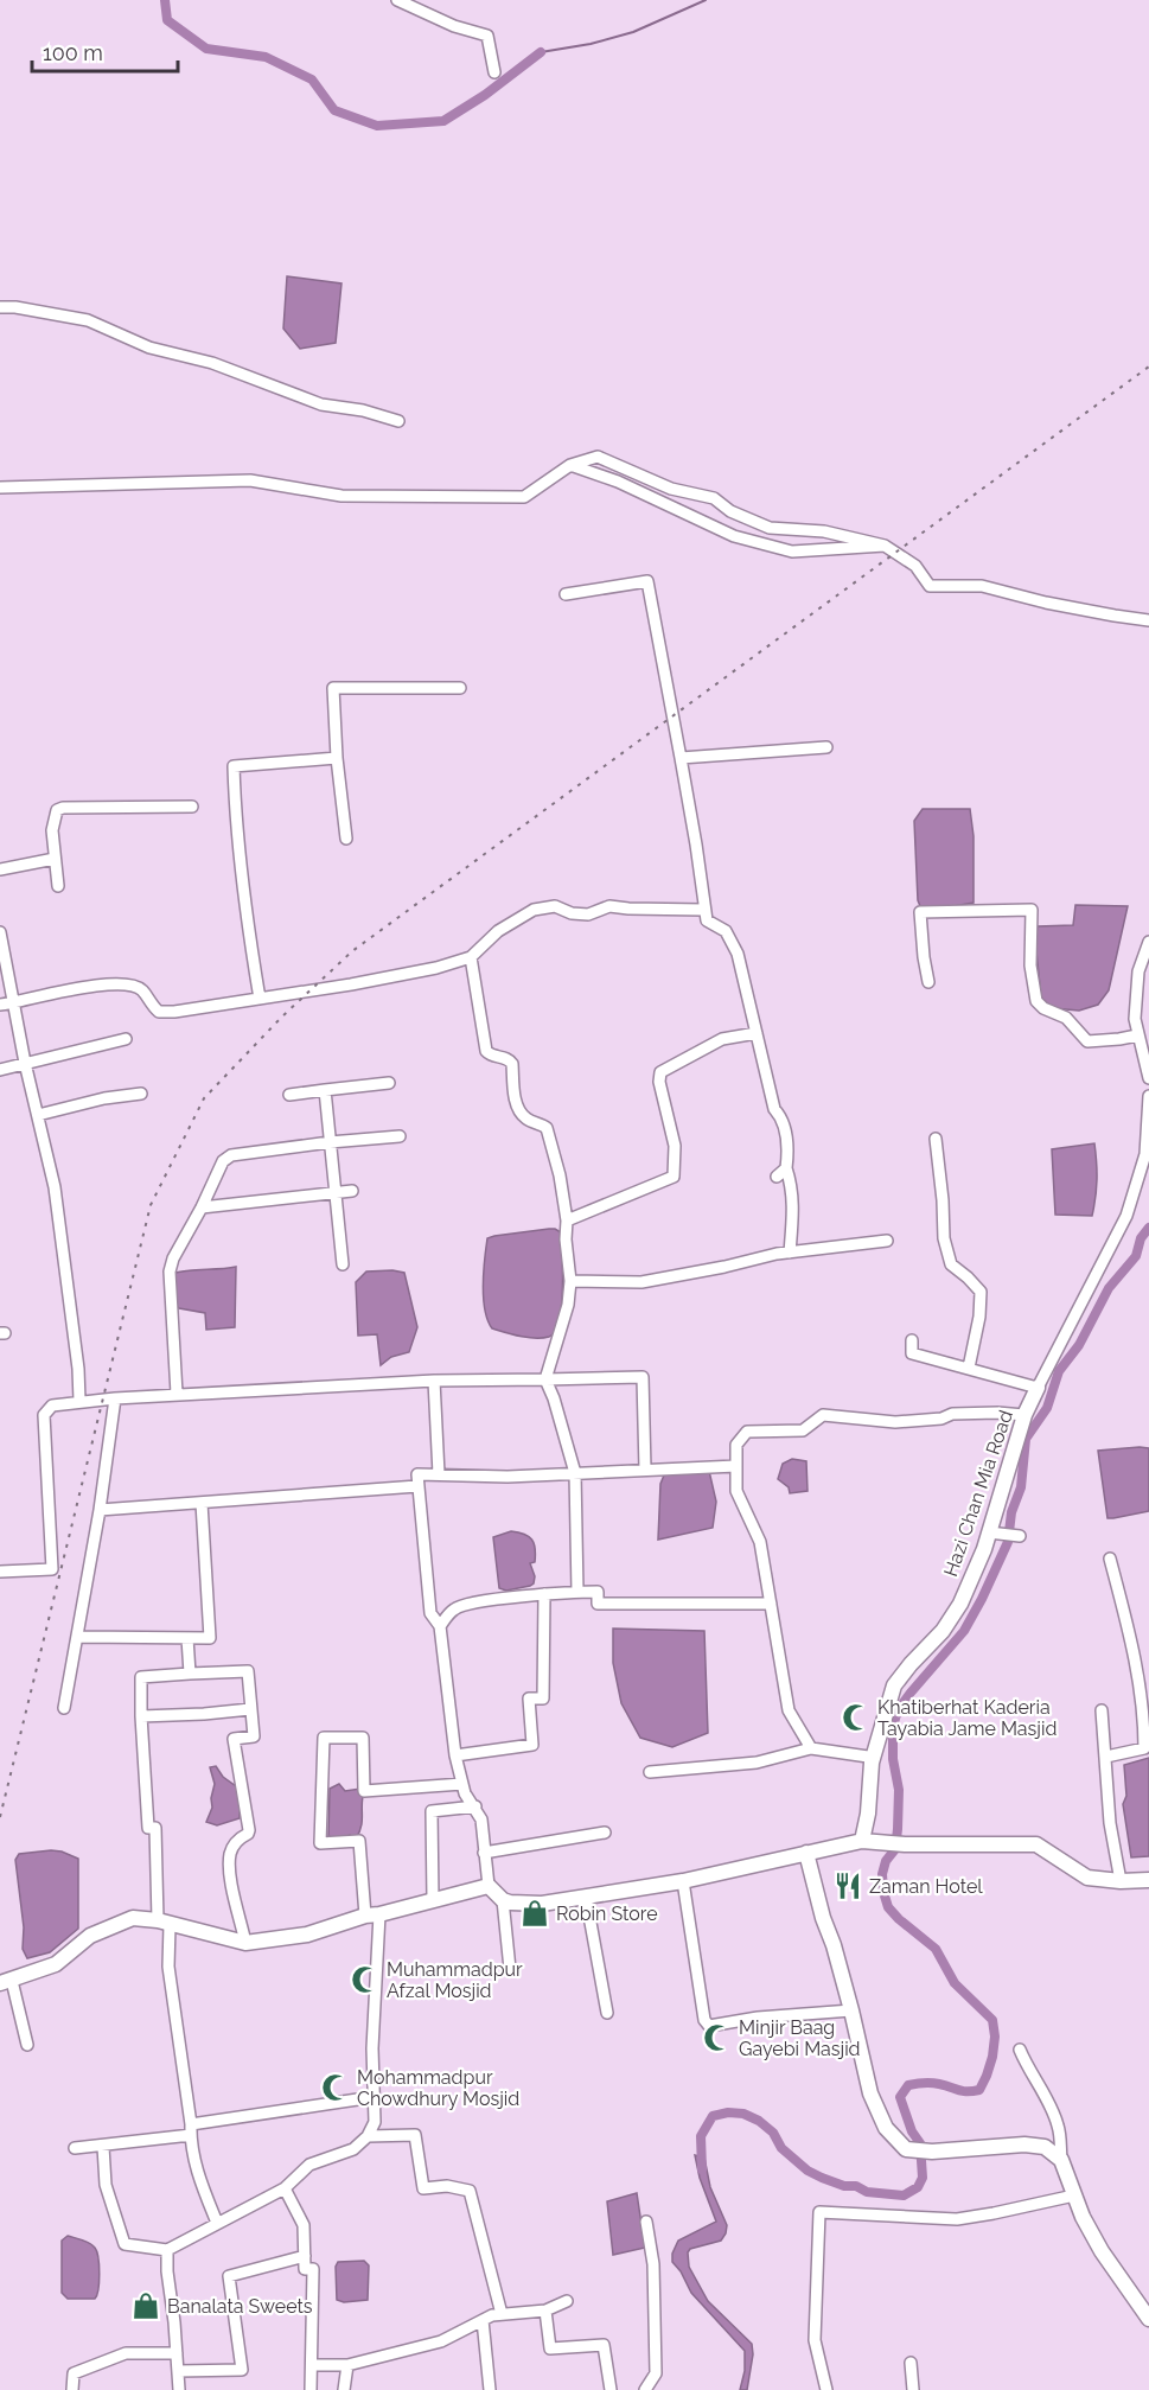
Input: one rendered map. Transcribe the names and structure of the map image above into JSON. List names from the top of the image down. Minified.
{"streets":{"street":["Hazi Chan Mia Road"]},"places":{"mosque":["Khatiberhat Kaderia Tayabia Jame Masjid","Muhammadpur Afzal Mosjid","Minjir Baag Gayebi Masjid","Mohammadpur Chowdhury Mosjid"],"restaurant":["Zaman Hotel"],"shop":["Robin Store","Banalata Sweets"]},"scale_bar":"100 m"}
